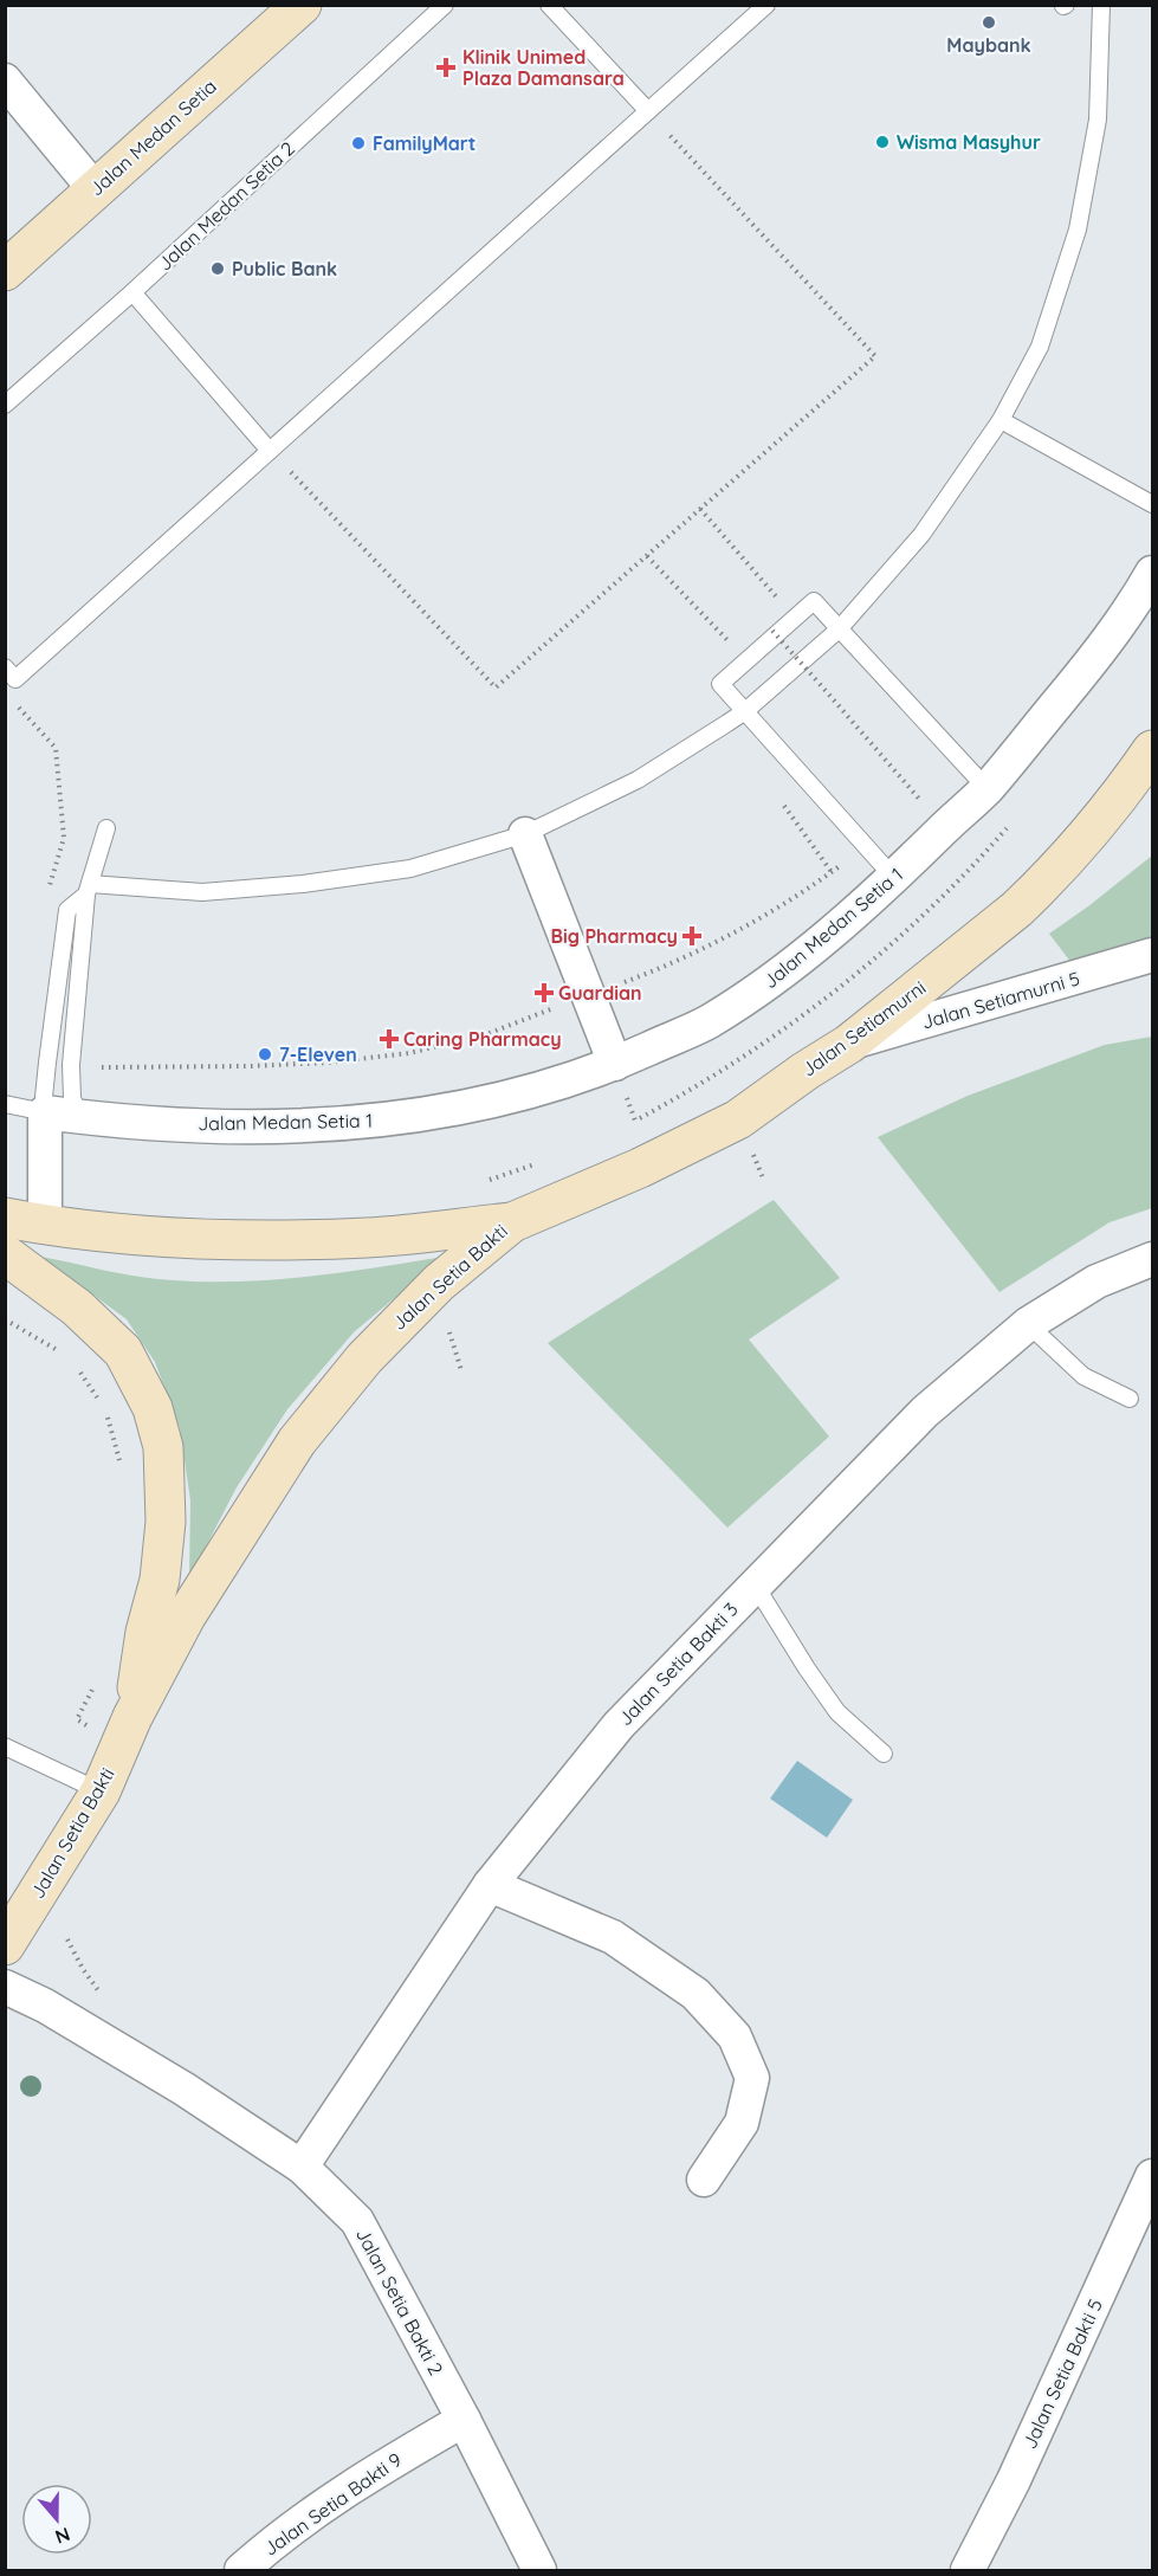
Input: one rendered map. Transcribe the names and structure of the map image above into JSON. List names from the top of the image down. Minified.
{"streets":{"street":["Jalan Medan Setia","Jalan Medan Setia 1","Jalan Setiamurni 5","Jalan Setiamurni","Jalan Setia Bakti","Jalan Setia Bakti 3","Jalan Setia Bakti 2","Jalan Setia Bakti 5","Jalan Setia Bakti 9"],"lane":["Jalan Medan Setia 2"]},"crossings":[["Jalan Setiamurni 5","Jalan Setiamurni"],["Jalan Setiamurni","Jalan Setia Bakti"],["Jalan Setia Bakti 3","Jalan Setia Bakti 2"],["Jalan Setia Bakti 2","Jalan Setia Bakti 9"]],"places":{"other":["Maybank","Wisma Masyhur","FamilyMart","Public Bank","7-Eleven"],"health":["Klinik Unimed Plaza Damansara","Big Pharmacy","Guardian","Caring Pharmacy"]},"north":"bottom"}
